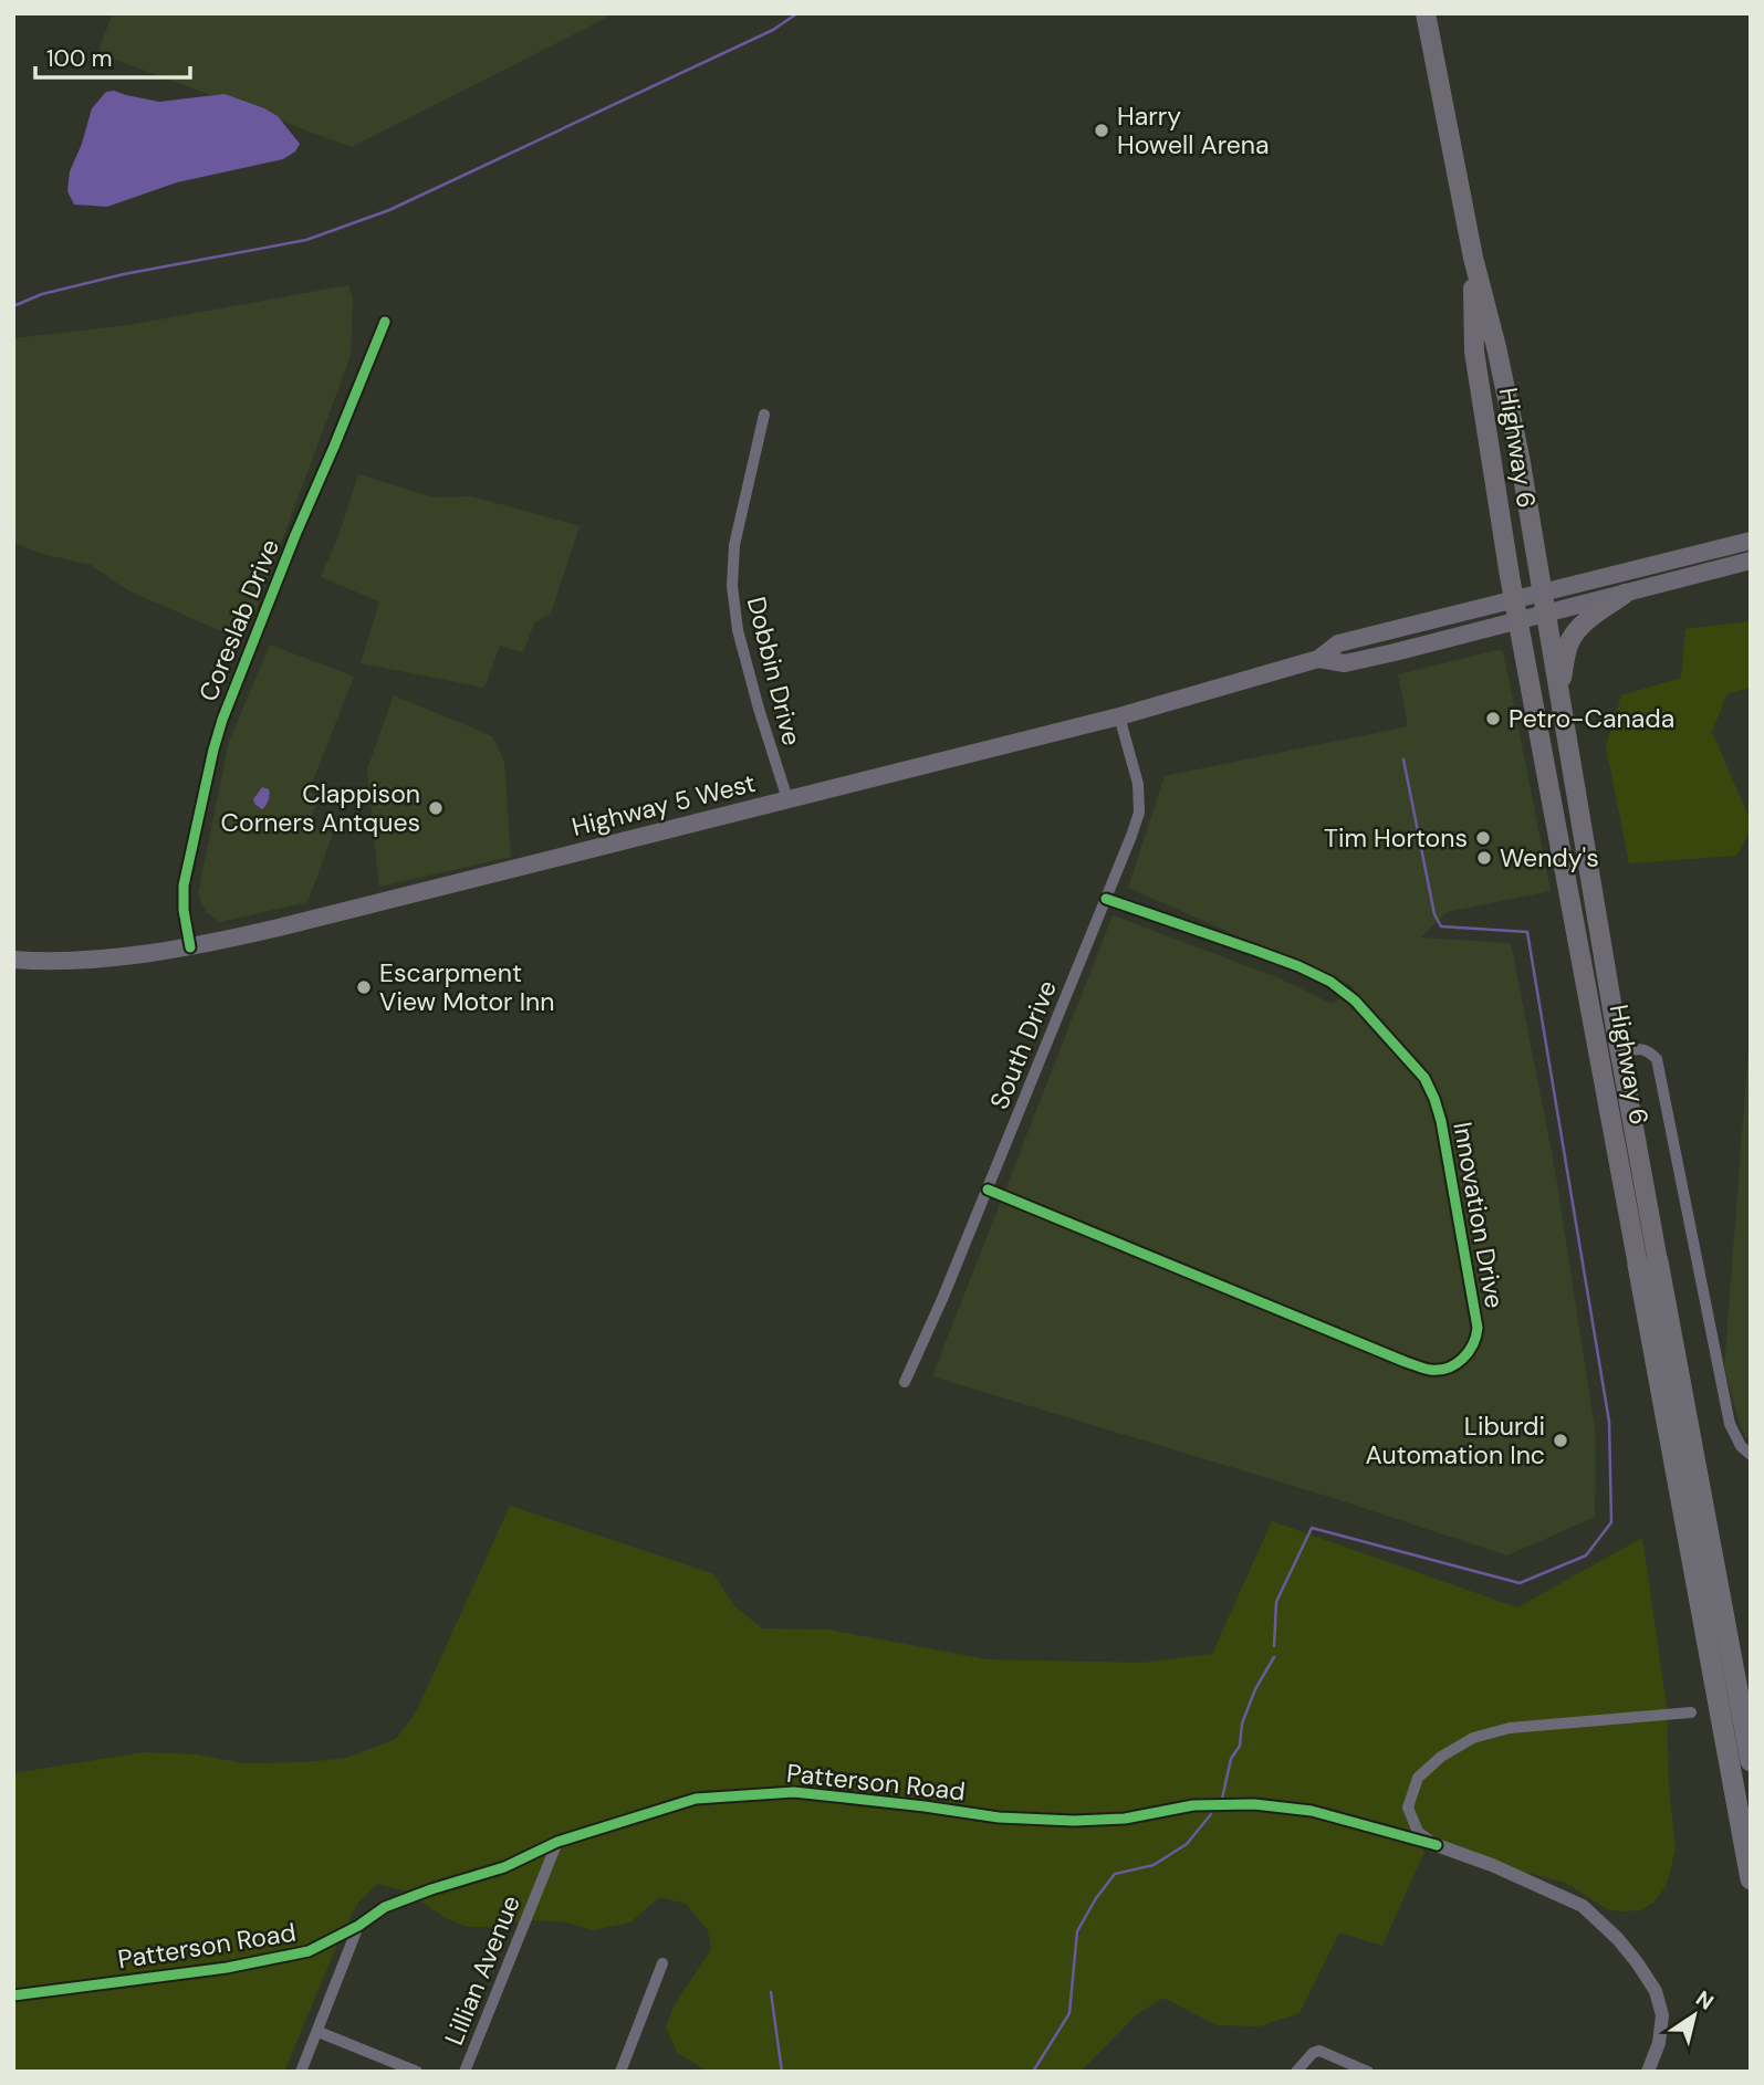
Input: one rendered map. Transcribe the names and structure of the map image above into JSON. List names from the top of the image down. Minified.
{"streets":{"highway":["Highway 6"],"main road":["Highway 5 West"],"street":["Coreslab Drive","Dobbin Drive","South Drive","Innovation Drive","Patterson Road","Lillian Avenue"]},"crossings":[["Highway 6","Highway 5 West"],["Coreslab Drive","Highway 5 West"],["Dobbin Drive","Highway 5 West"],["Highway 5 West","South Drive"],["South Drive","Innovation Drive"],["Patterson Road","Lillian Avenue"]],"places":["Harry Howell Arena","Petro-Canada","Clappison Corners Antques","Tim Hortons","Wendy's","Escarpment View Motor Inn","Liburdi Automation Inc"],"scale_bar":"100 m","north":"top right"}
